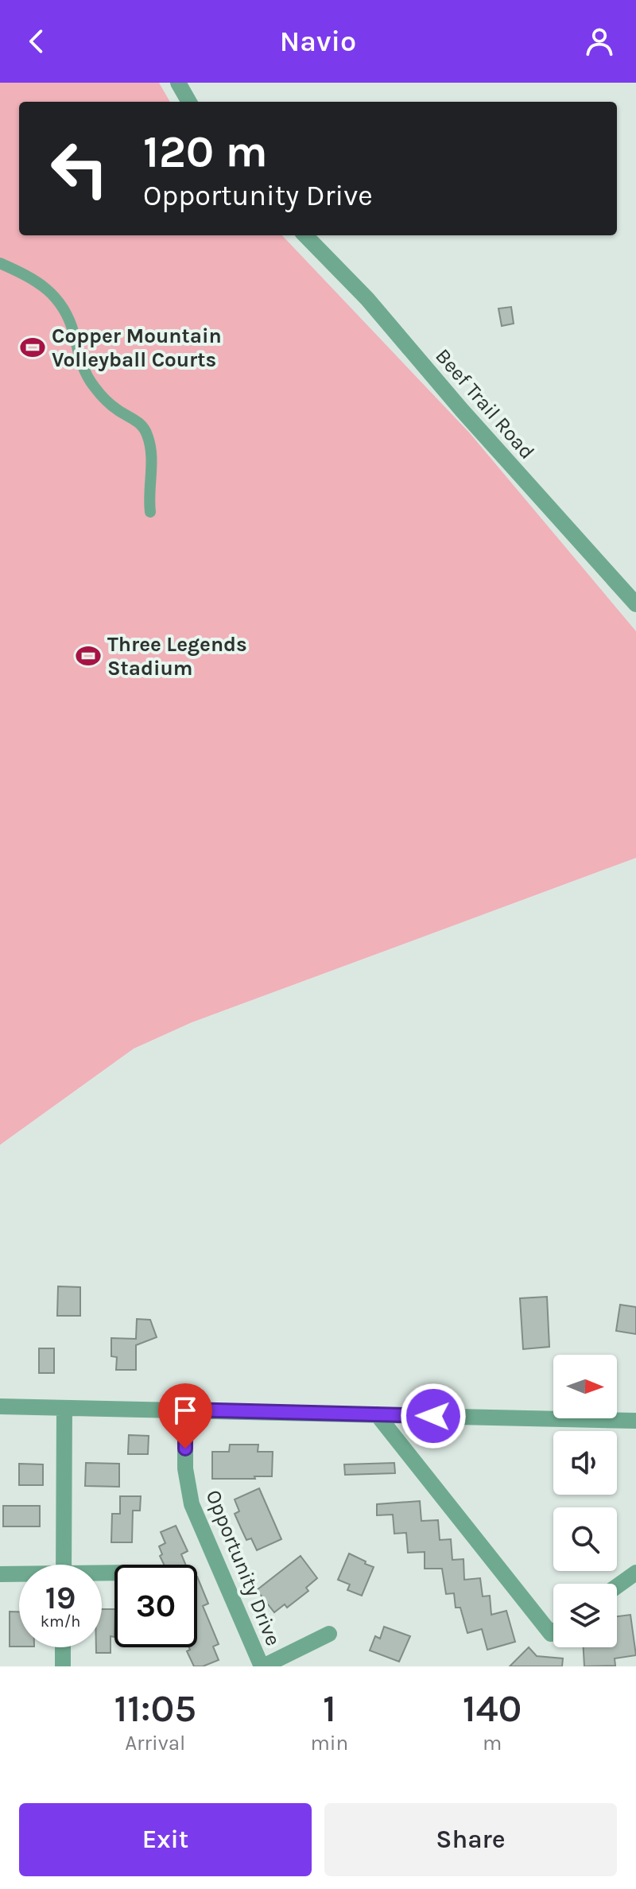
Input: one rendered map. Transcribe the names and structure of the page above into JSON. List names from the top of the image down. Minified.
{"streets":{"street":["Beef Trail Road","Opportunity Drive"]},"places":{"sports":["Copper Mountain Volleyball Courts","Three Legends Stadium"]},"north":"right","page":{"header":"Navio","turn":["120 m","Opportunity Drive"],"speed":"19 km/h","limit":"30","eta":["11:05","Arrival","1","min","140","m"],"buttons":["Exit","Share"]}}
